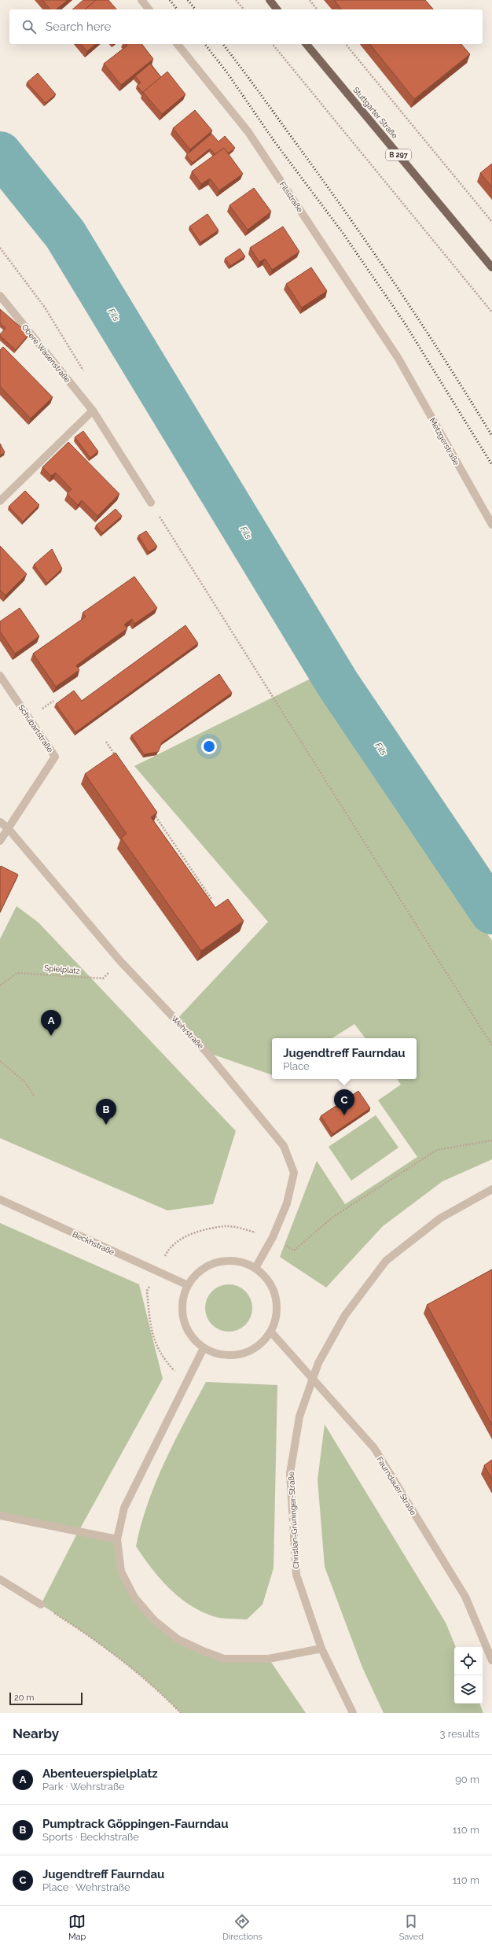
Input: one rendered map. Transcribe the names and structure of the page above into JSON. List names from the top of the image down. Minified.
{"streets":{"main road":["Stuttgarter Straße","B 297"],"street":["Filsstraße","Obere Wasenstraße","Metzgerstraße","Schubartstraße","Wehrstraße","Beckhstraße","Faurndauer Straße","Christian-Grüninger-Straße"],"path":["Spielplatz"]},"crossings":[["Filsstraße","Metzgerstraße"],["Schubartstraße","Wehrstraße"],["Spielplatz","Wehrstraße"],["Wehrstraße","Beckhstraße"],["Wehrstraße","Faurndauer Straße"],["Beckhstraße","Faurndauer Straße"]],"water":["Fils"],"scale_bar":"20 m","page":{"search":"Search here","pins":["A","C","B"],"popup":["Jugendtreff Faurndau","Place"],"scale":"20 m","heading":["Nearby","3 results"],"list":[{"mark":"A","name":"Abenteuerspielplatz","note":"Park · Wehrstraße","value":"90 m"},{"mark":"B","name":"Pumptrack Göppingen-Faurndau","note":"Sports · Beckhstraße","value":"110 m"},{"mark":"C","name":"Jugendtreff Faurndau","note":"Place · Wehrstraße","value":"110 m"}],"nav":["Map","Directions","Saved"]}}
